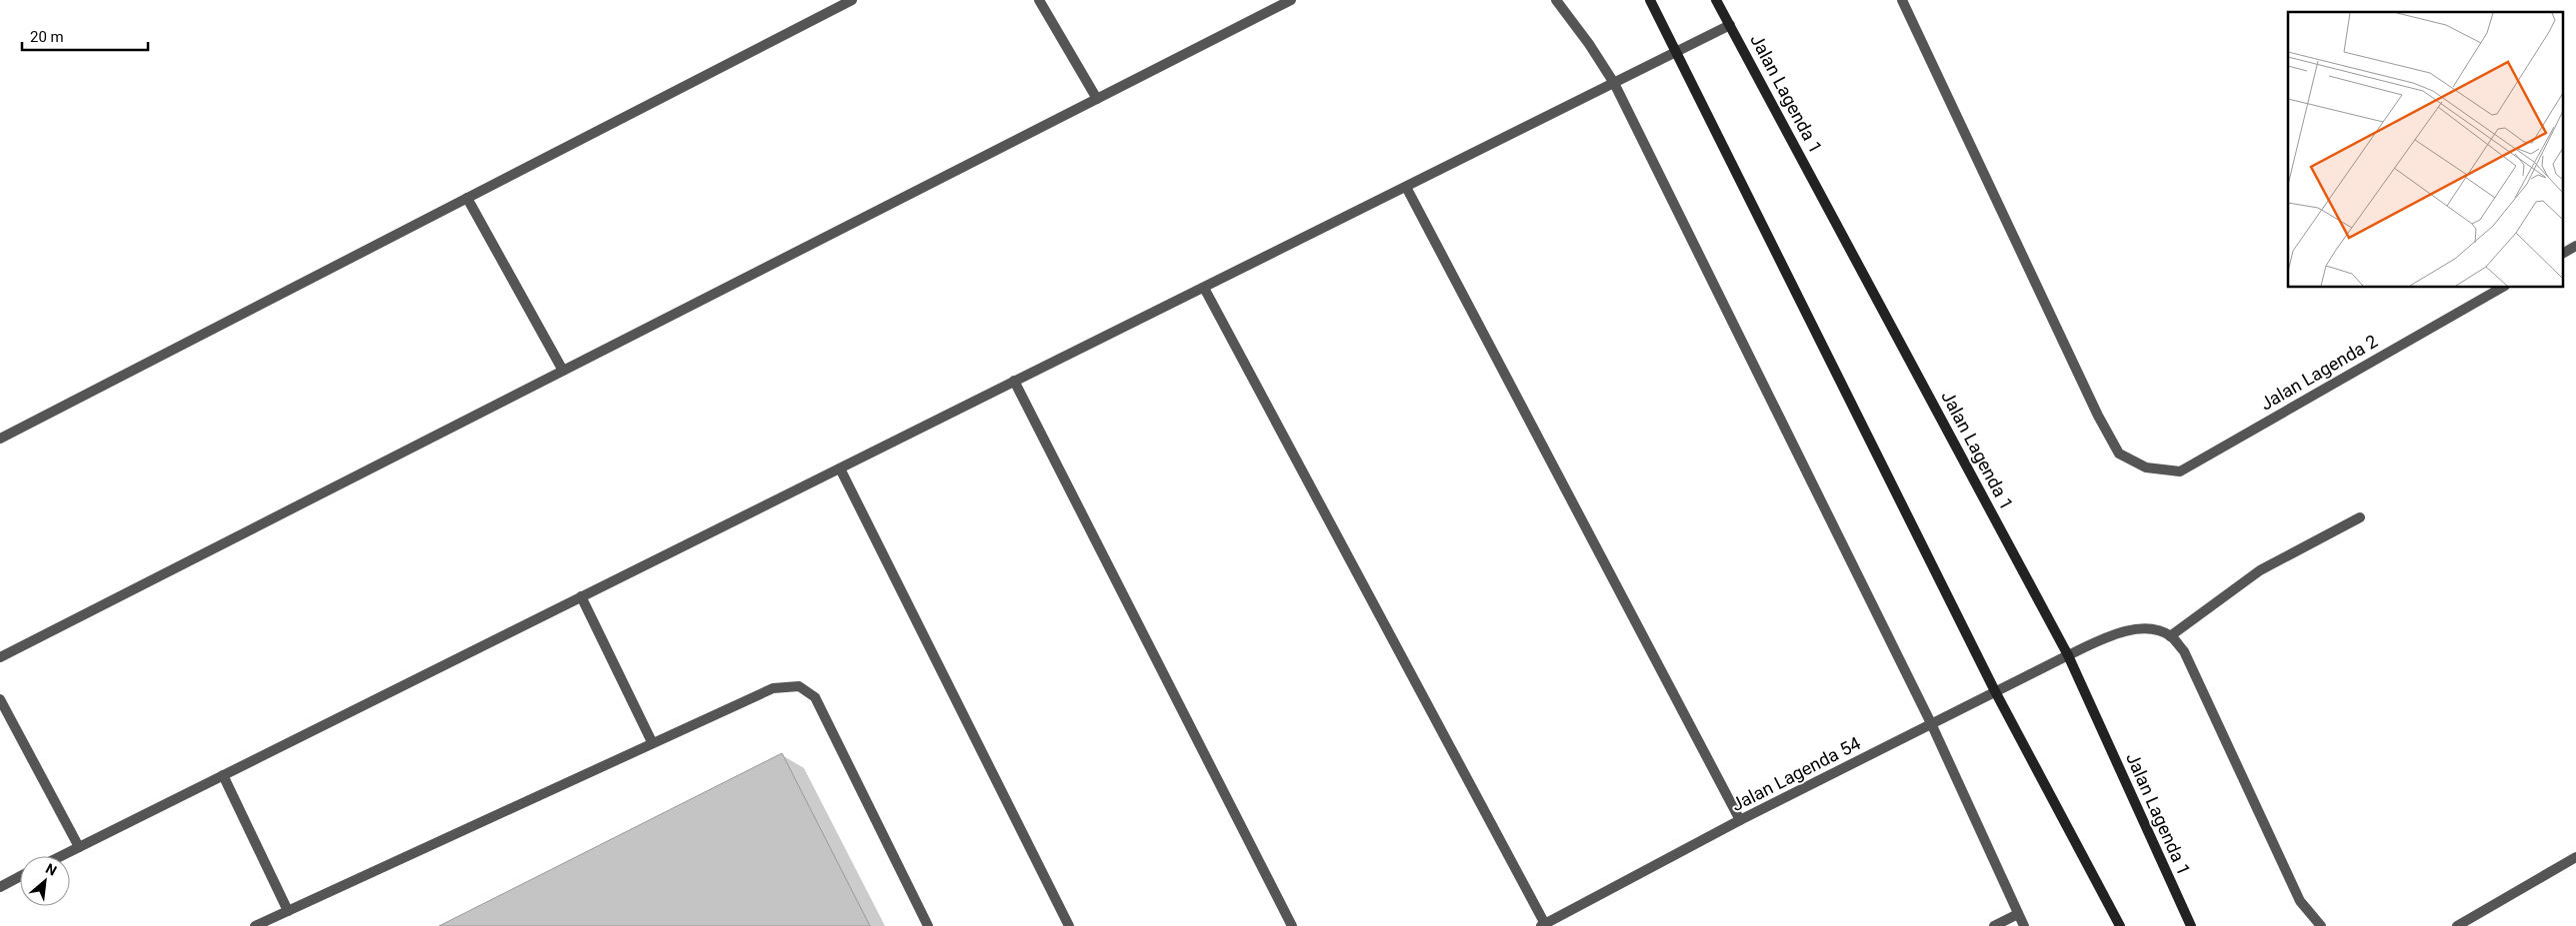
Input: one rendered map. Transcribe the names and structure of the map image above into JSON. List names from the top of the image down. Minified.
{"streets":{"street":["Jalan Lagenda 1","Jalan Lagenda 2","Jalan Lagenda 54"]},"crossings":[["Jalan Lagenda 1","Jalan Lagenda 54"]],"scale_bar":"20 m","north":"top right"}
